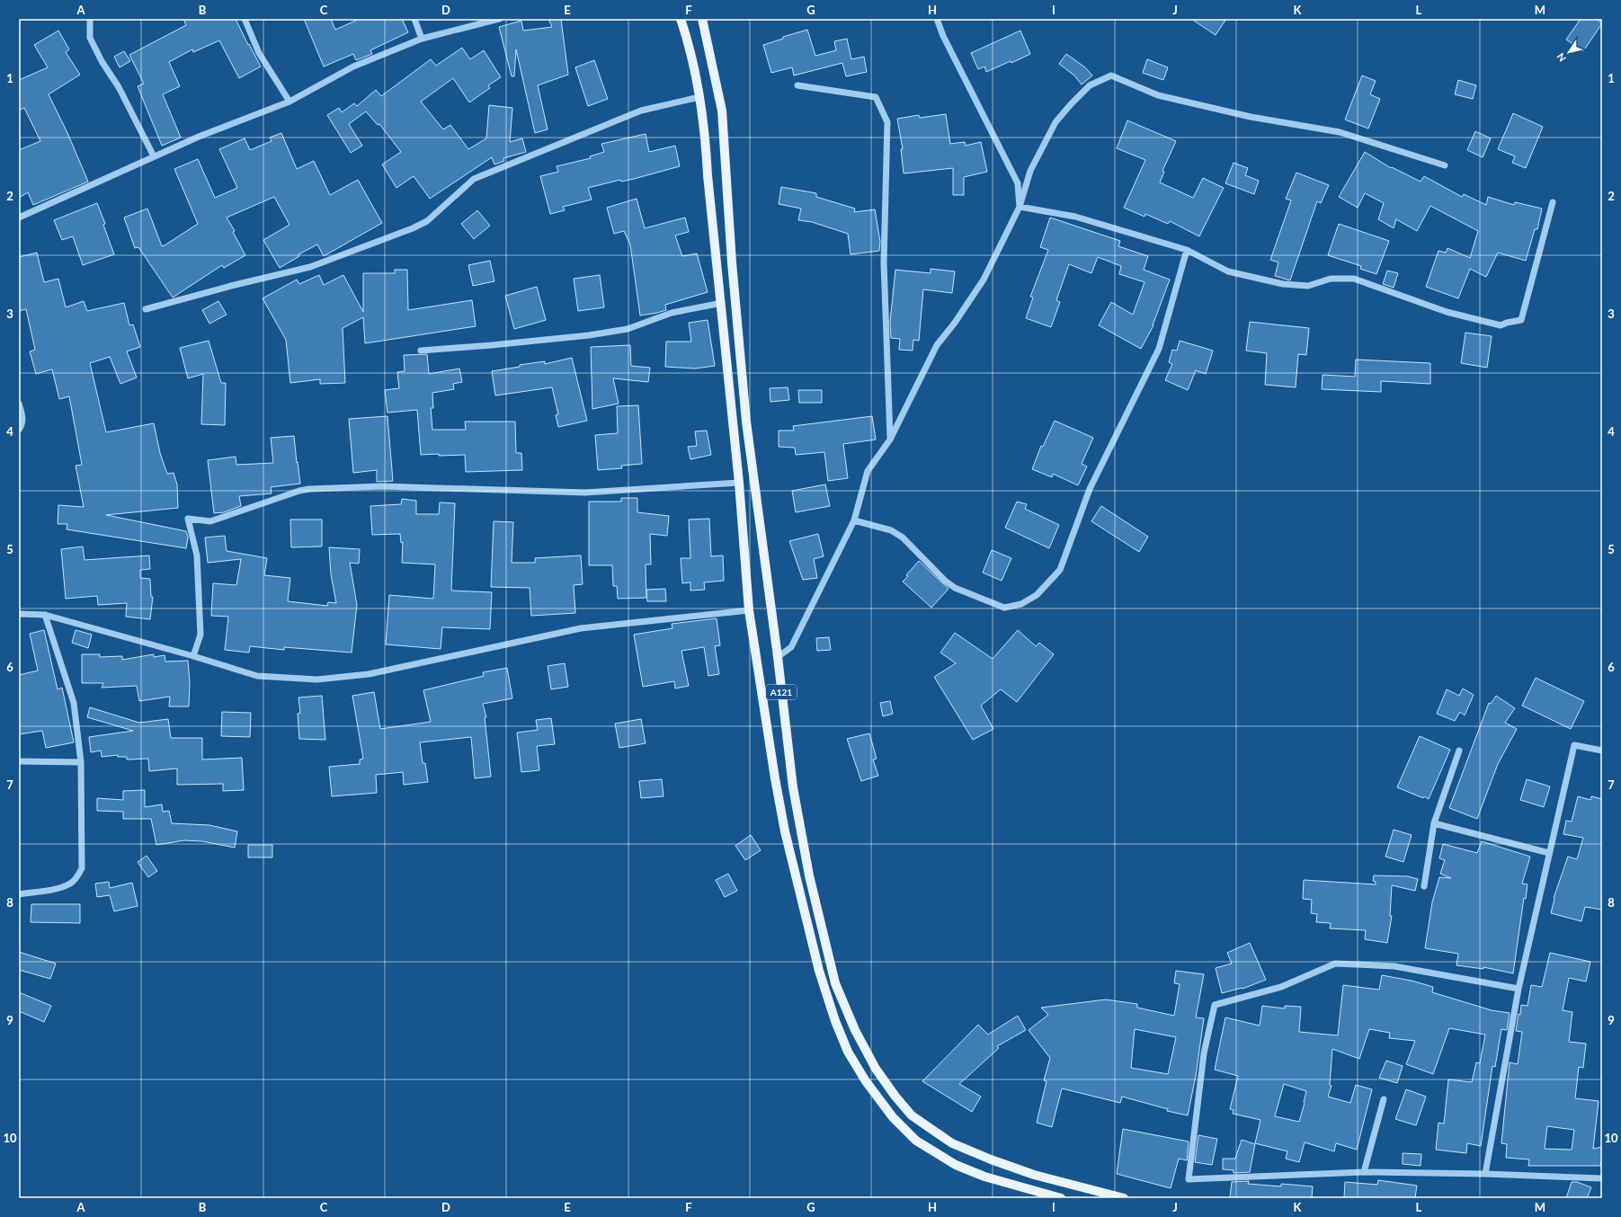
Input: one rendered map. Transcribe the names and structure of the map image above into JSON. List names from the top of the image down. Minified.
{"streets":{"main road":["A121"]},"north":"bottom left","grid":{"columns":["A","B","C","D","E","F","G","H","I","J","K","L","M"],"rows":["1","2","3","4","5","6","7","8","9","10"]}}
